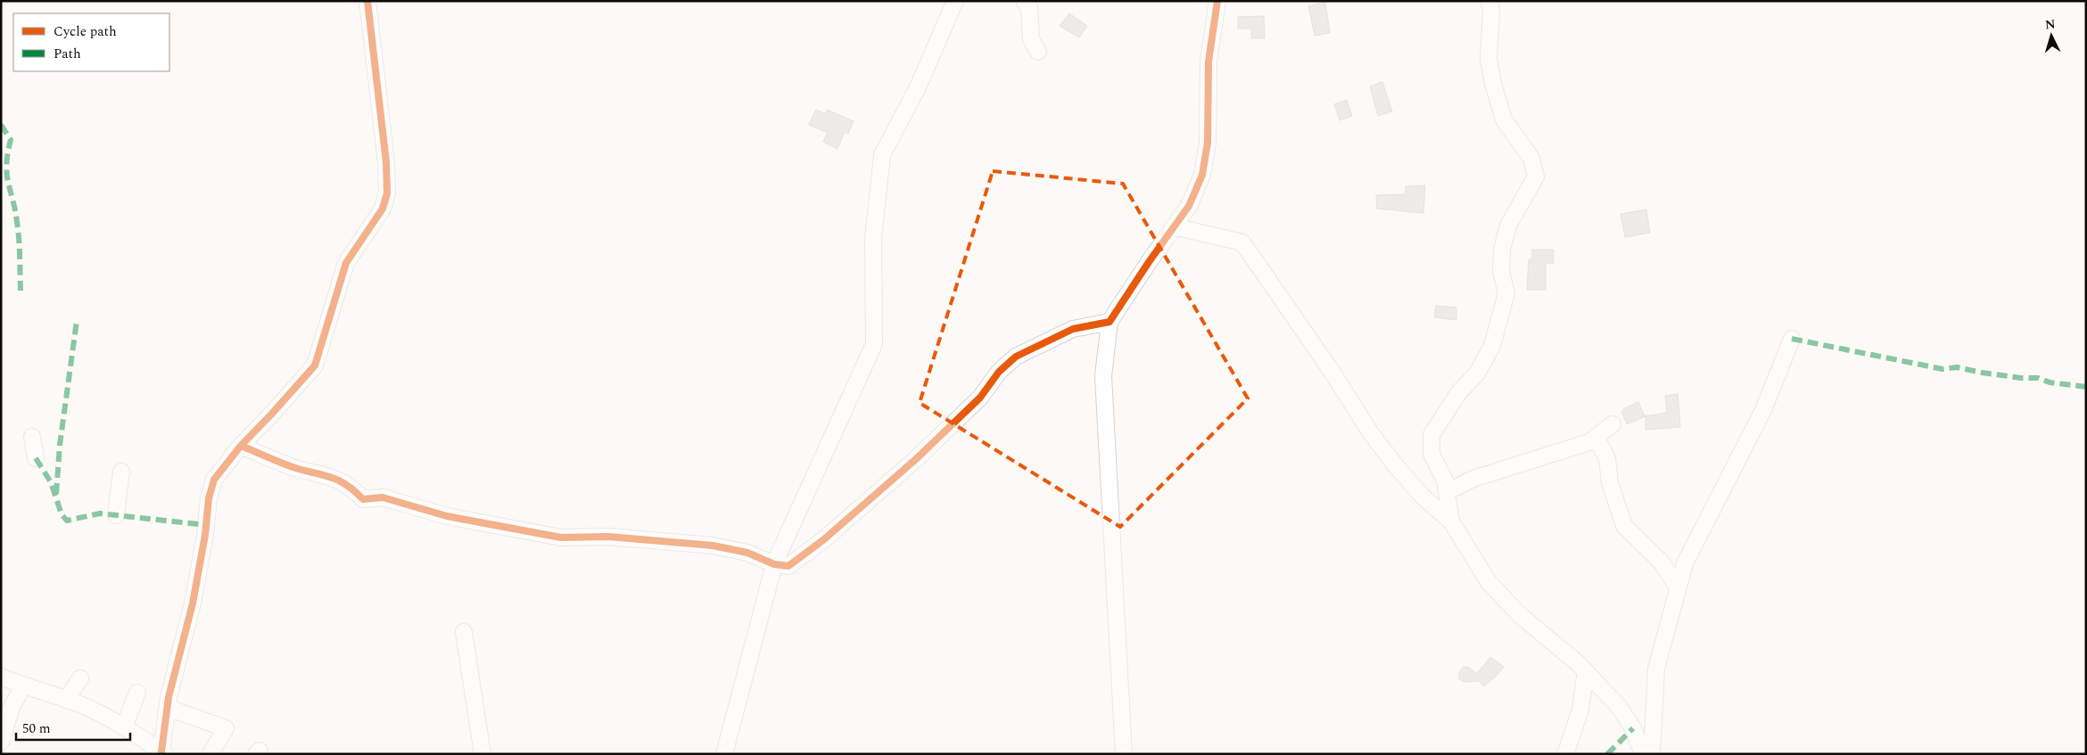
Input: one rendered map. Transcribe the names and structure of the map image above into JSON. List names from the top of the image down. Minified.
{"legend":["Cycle path","Path"],"scale_bar":"50 m","north":"top"}
